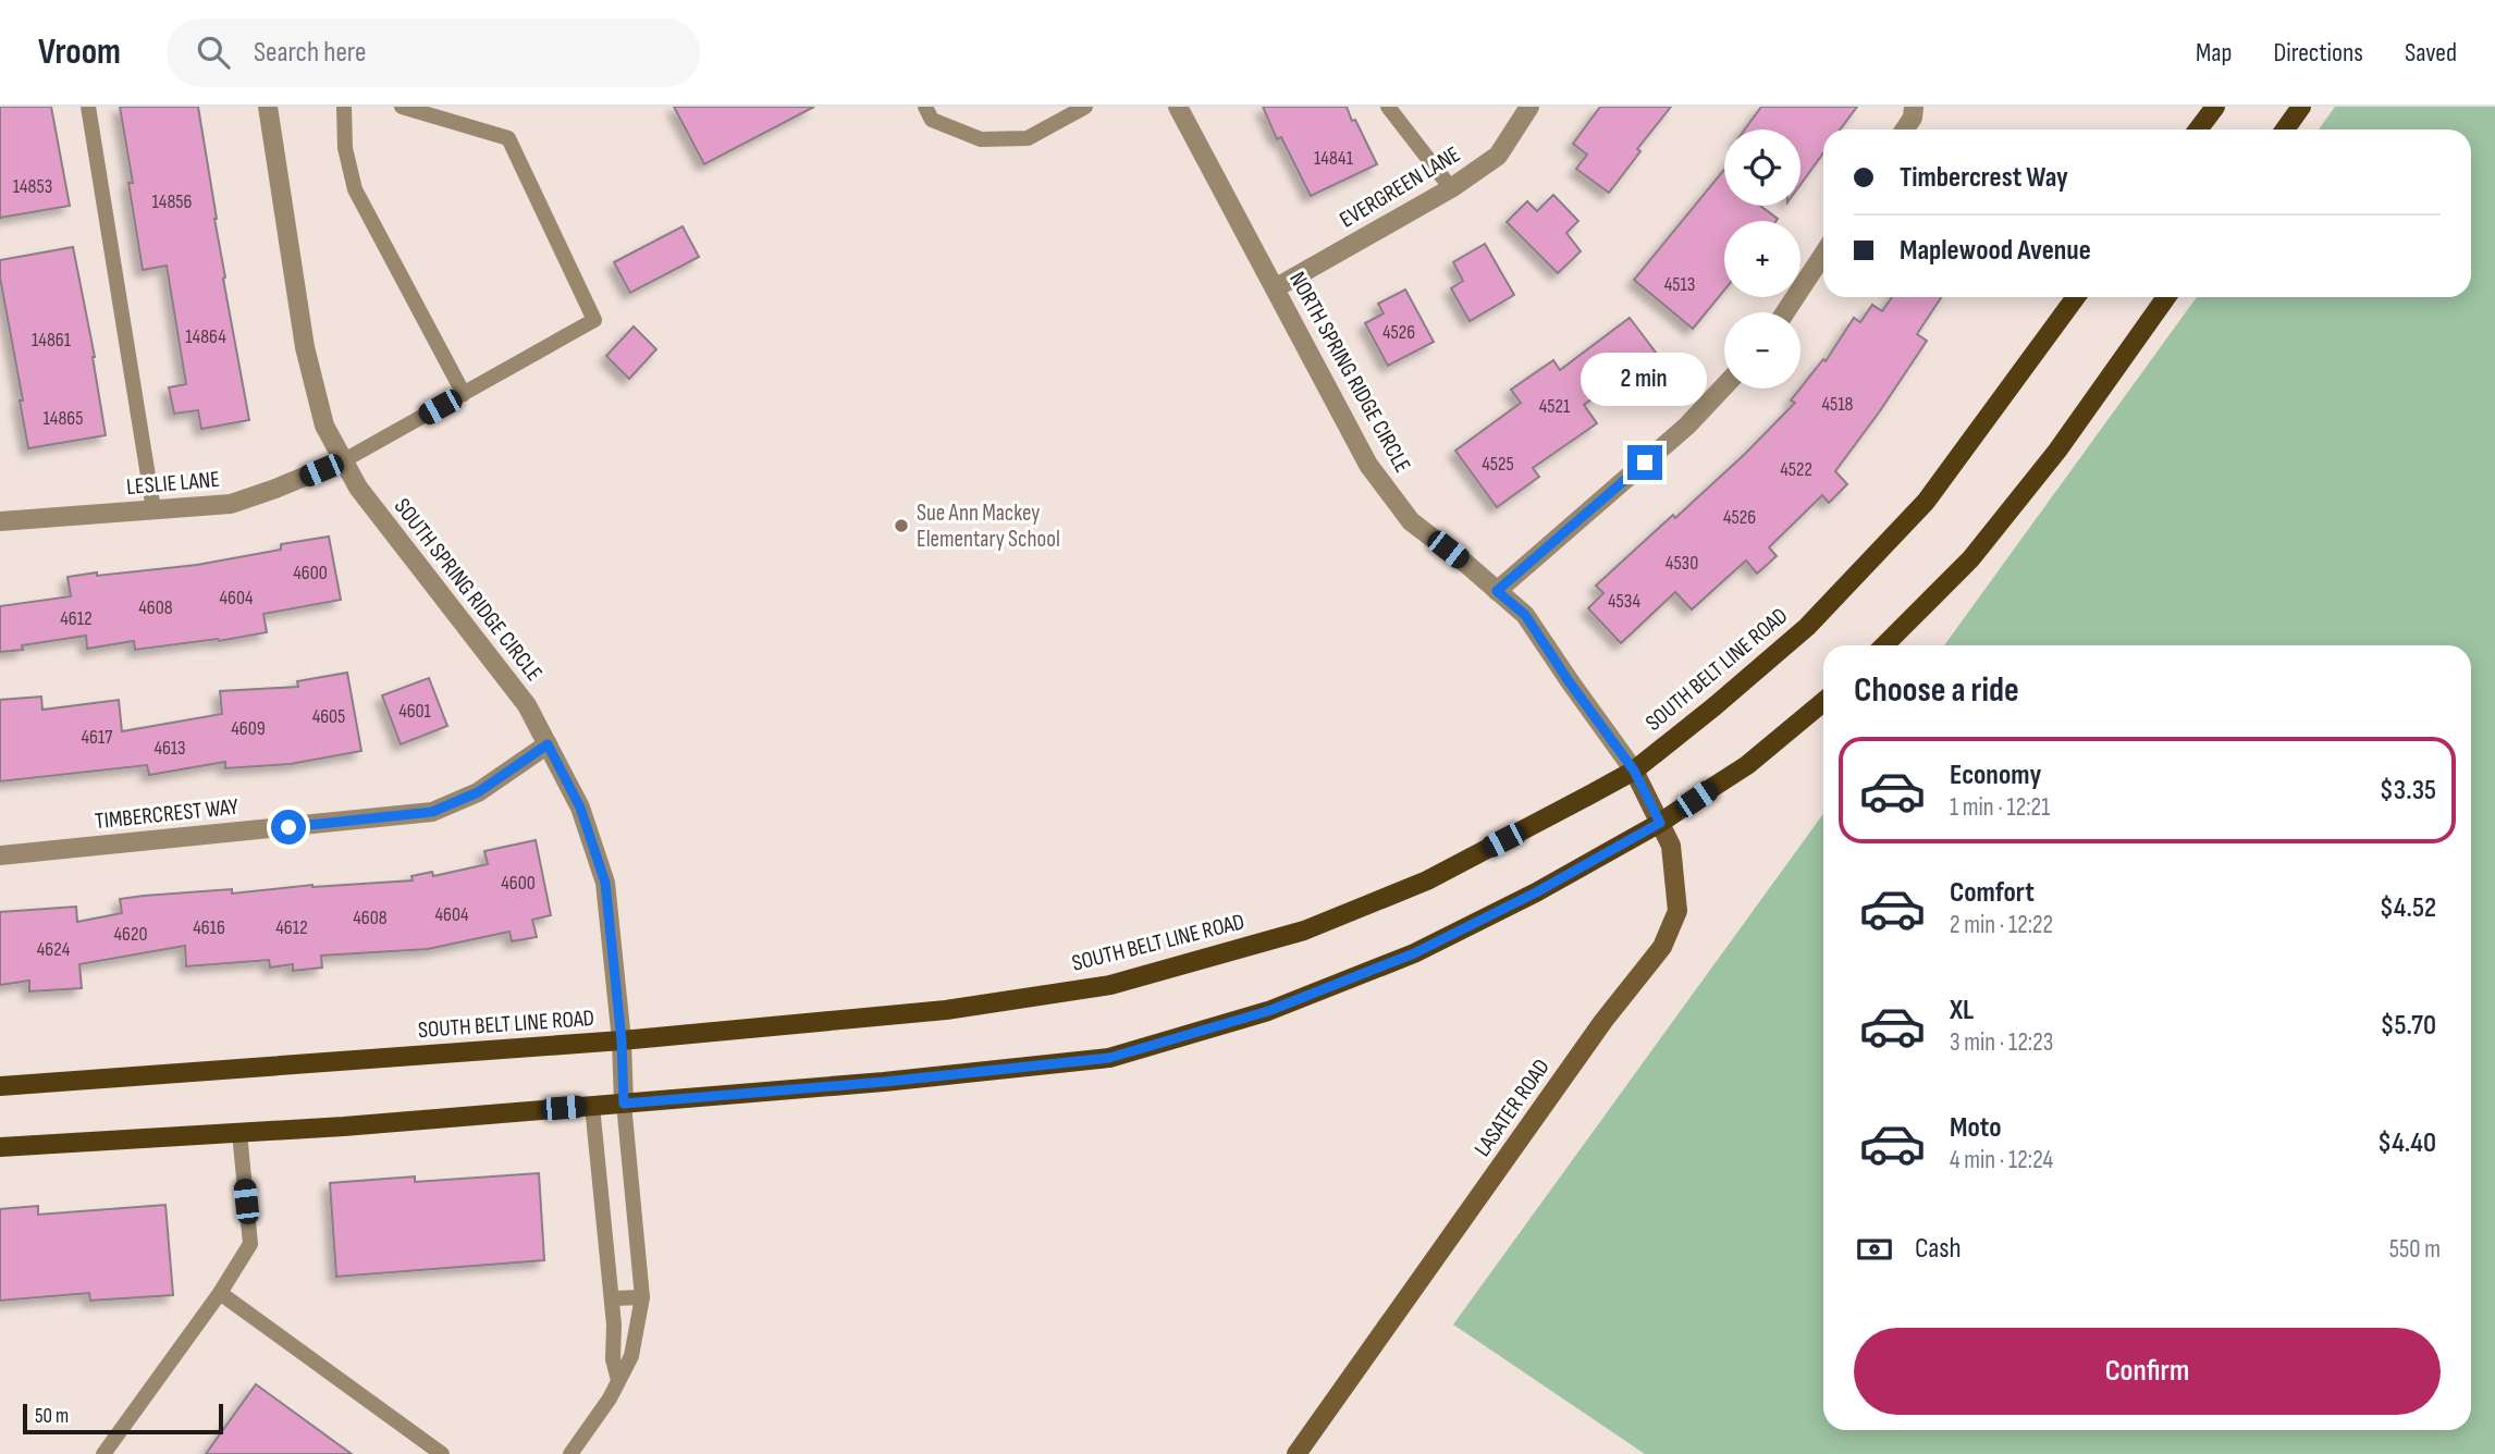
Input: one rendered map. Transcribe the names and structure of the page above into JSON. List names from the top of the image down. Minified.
{"streets":{"main road":["SOUTH BELT LINE ROAD"],"street":["EVERGREEN LANE","NORTH SPRING RIDGE CIRCLE","LESLIE LANE","SOUTH SPRING RIDGE CIRCLE","TIMBERCREST WAY","LASATER ROAD"]},"crossings":[["EVERGREEN LANE","NORTH SPRING RIDGE CIRCLE"],["NORTH SPRING RIDGE CIRCLE","SOUTH BELT LINE ROAD"],["NORTH SPRING RIDGE CIRCLE","LASATER ROAD"],["LESLIE LANE","SOUTH SPRING RIDGE CIRCLE"],["SOUTH SPRING RIDGE CIRCLE","SOUTH BELT LINE ROAD"],["SOUTH SPRING RIDGE CIRCLE","TIMBERCREST WAY"],["SOUTH BELT LINE ROAD","LASATER ROAD"]],"places":["Sue Ann Mackey Elementary School"],"house_numbers":["14841","14853","14856","4513","4526","14864","14861","4518","4521","14865","4525","4522","4526","4530","4600","4604","4534","4608","4612","4601","4605","4609","4617","4613","4600","4604","4608","4616","4612","4620","4624"],"scale_bar":"50 m","page":{"header":"Vroom","search":"Search here","nav":["Map","Directions","Saved"],"map_buttons":["+","−"],"banner":["Timbercrest Way","Maplewood Avenue"],"bubble":"2 min","heading":"Choose a ride","list":[{"name":"Economy","note":"1 min · 12:21","value":"$3.35"},{"name":"Comfort","note":"2 min · 12:22","value":"$4.52"},{"name":"XL","note":"3 min · 12:23","value":"$5.70"},{"name":"Moto","note":"4 min · 12:24","value":"$4.40"}],"pay":["Cash","550 m"],"buttons":"Confirm","scale":"50 m"}}
